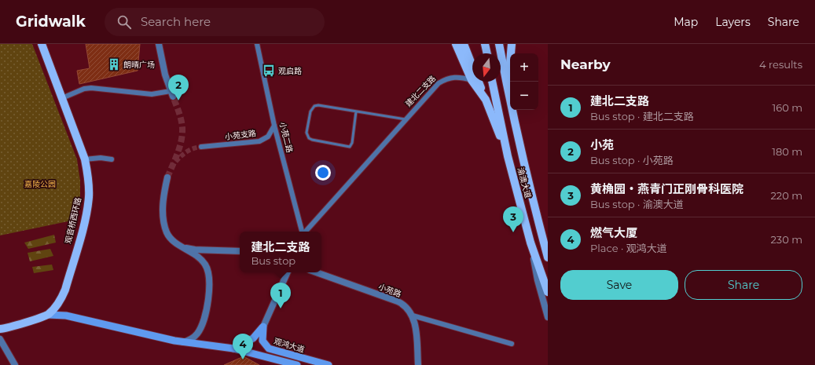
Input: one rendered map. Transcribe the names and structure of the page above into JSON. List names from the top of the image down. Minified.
{"streets":{"main road":["渝澳大道","观音桥西环路","观鸿大道"],"street":["建北二支路","小苑支路","小苑二路","小苑路"]},"crossings":[["小苑支路","小苑二路"]],"parks":["嘉陵公园"],"places":{"building":["朗晴广场"],"bus stop":["观启路"]},"north":"bottom","page":{"header":"Gridwalk","search":"Search here","nav":["Map","Layers","Share"],"heading":["Nearby","4 results"],"map_buttons":["+","−"],"pins":["2","3","1","4"],"list":[{"mark":"1","name":"建北二支路","note":"Bus stop · 建北二支路","value":"160 m"},{"mark":"2","name":"小苑","note":"Bus stop · 小苑路","value":"180 m"},{"mark":"3","name":"黄桷园‧燕青门正刚骨科医院","note":"Bus stop · 渝澳大道","value":"220 m"},{"mark":"4","name":"燃气大厦","note":"Place · 观鸿大道","value":"230 m"}],"popup":["建北二支路","Bus stop"],"buttons":["Save","Share"]}}
